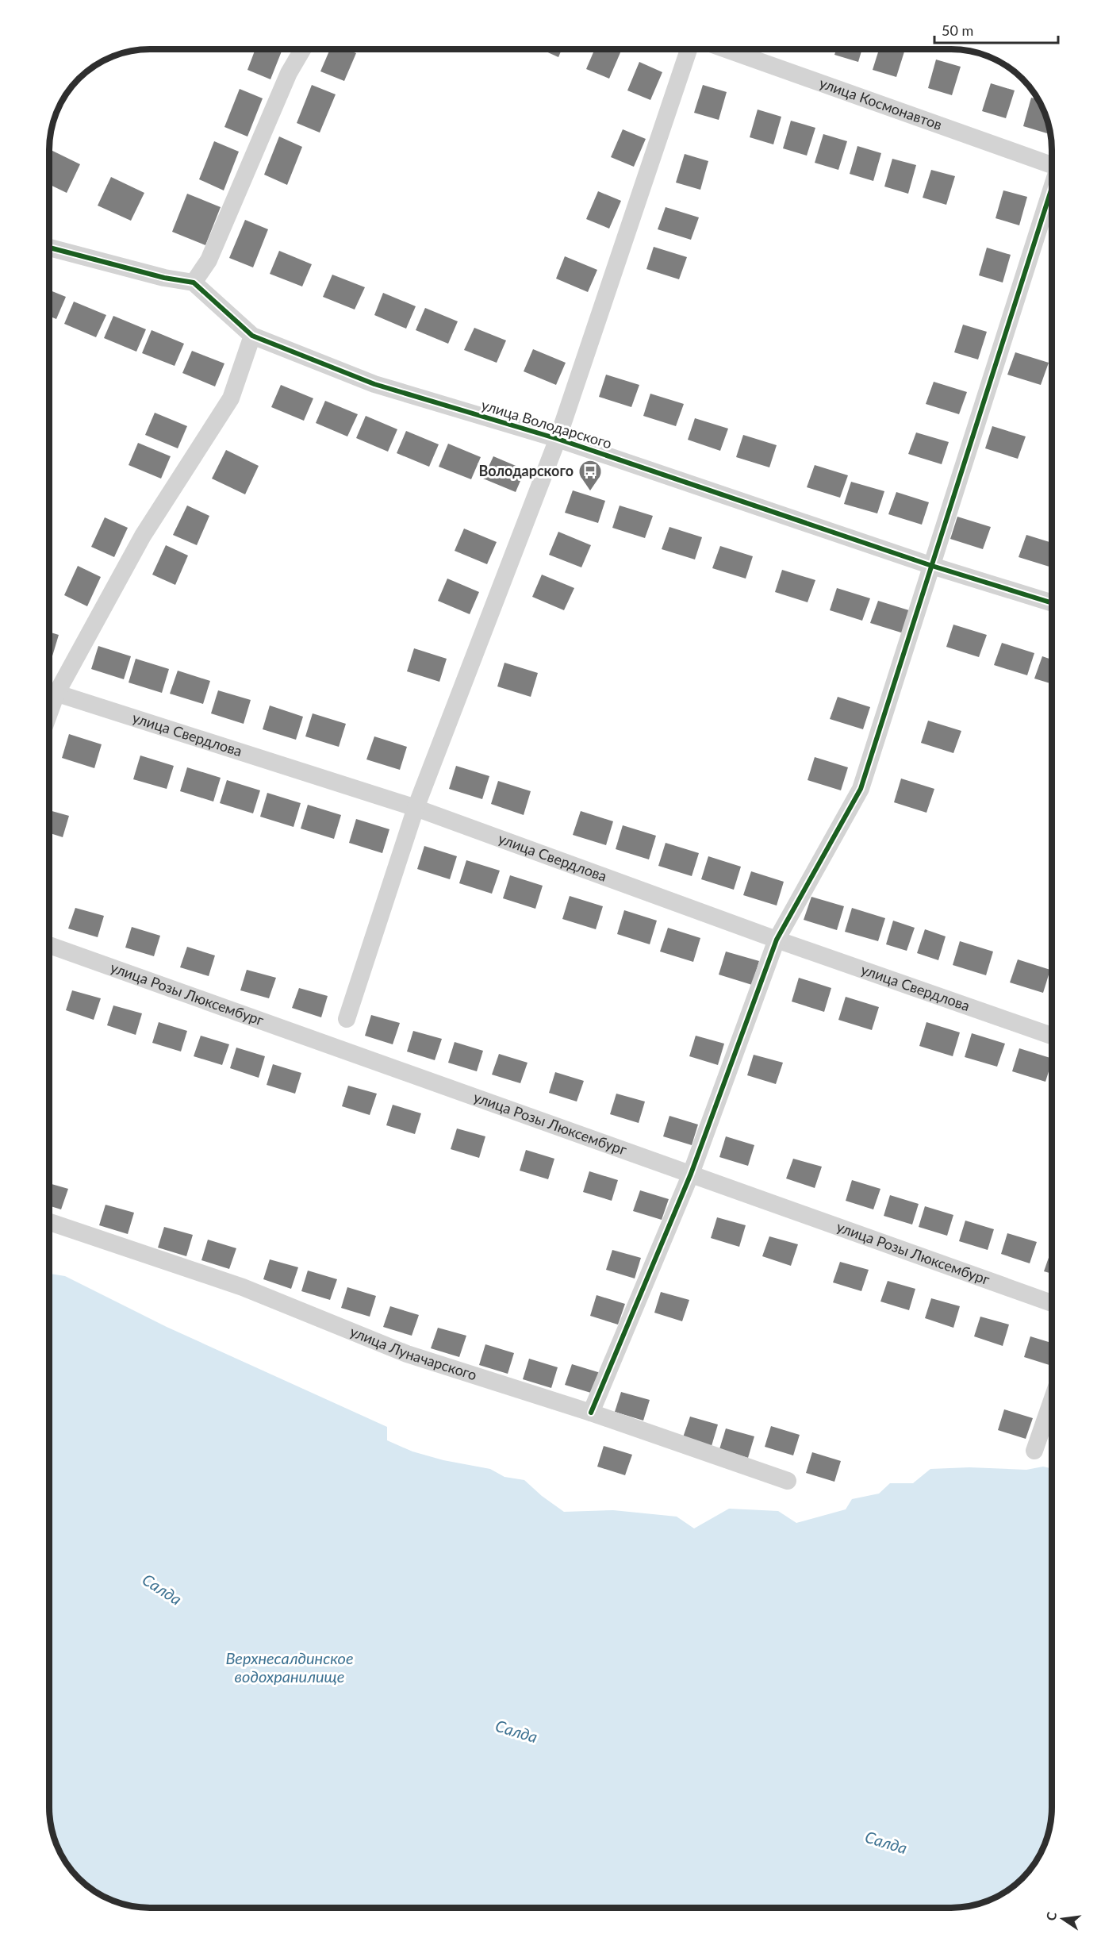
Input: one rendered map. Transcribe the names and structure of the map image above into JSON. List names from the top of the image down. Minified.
{"streets":{"street":["улица Космонавтов","улица Володарского","улица Свердлова","улица Розы Люксембург","улица Луначарского"]},"water":["Салда","Верхнесалдинское водохранилище"],"places":{"bus stop":["Володарского"]},"scale_bar":"50 m","north":"left"}
